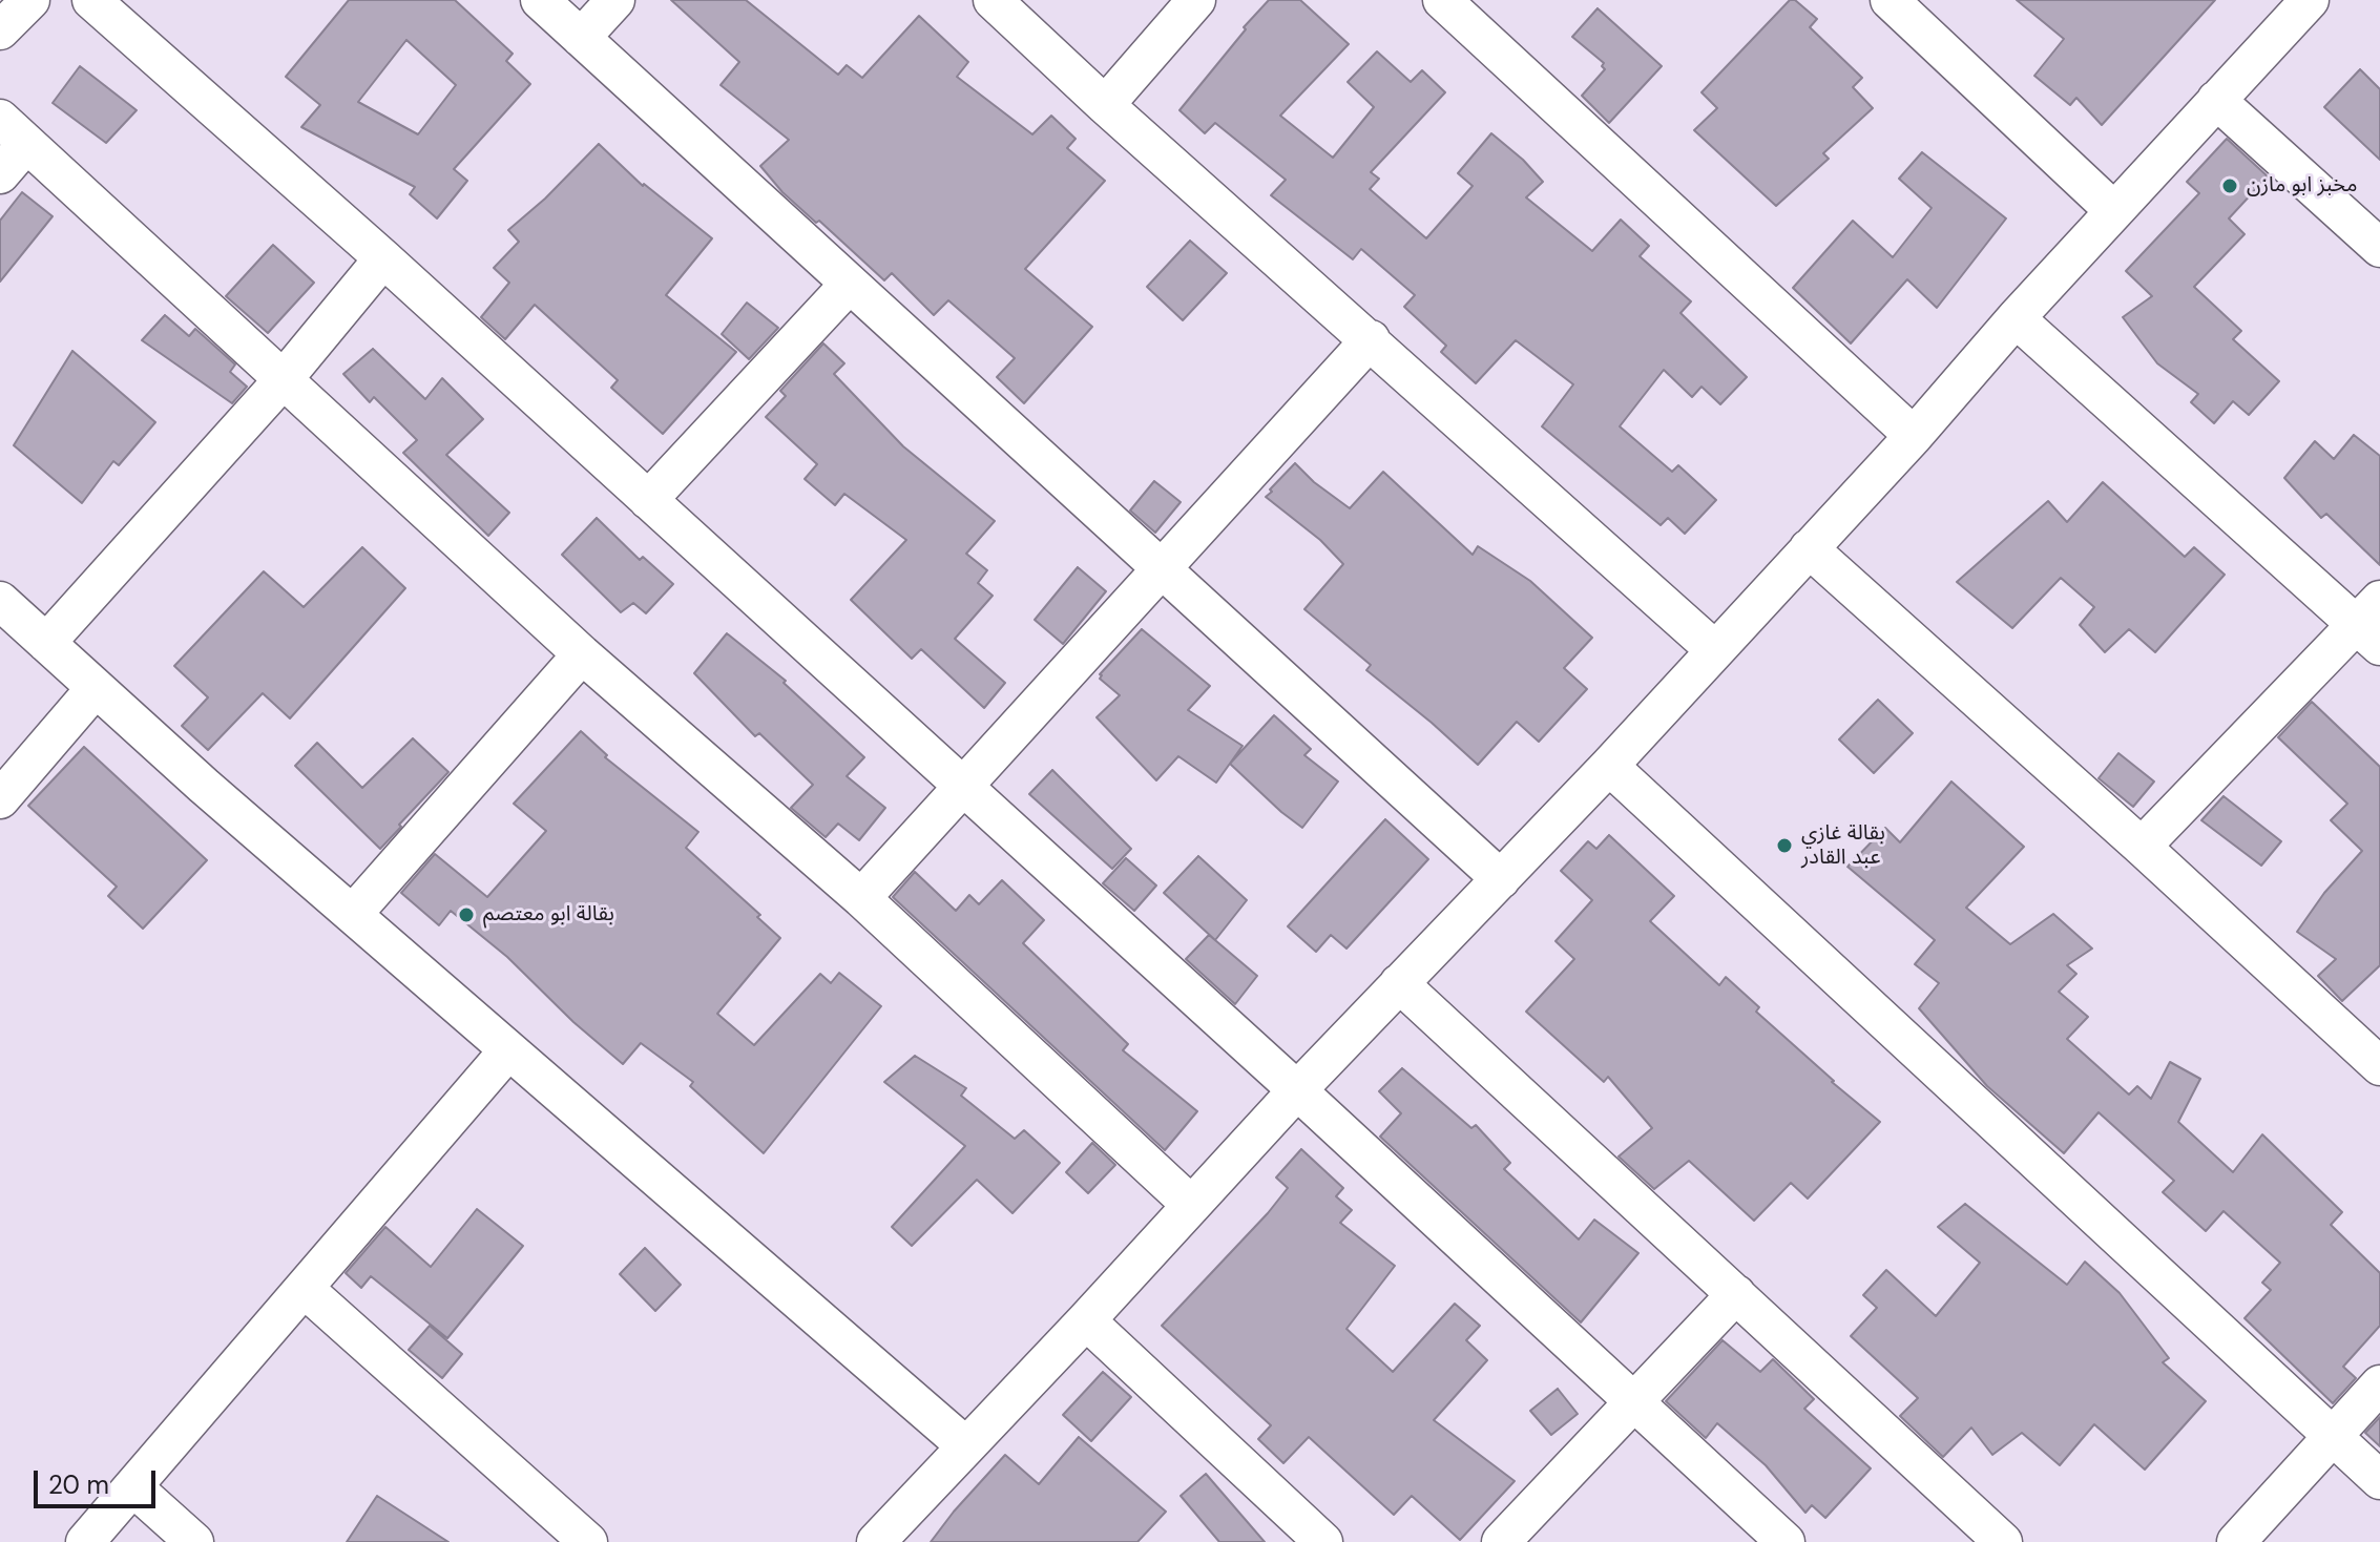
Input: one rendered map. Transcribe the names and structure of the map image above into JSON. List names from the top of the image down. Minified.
{"places":["مخبز ابو مازن","بقالة غازي عبد القادر","بقالة ابو معتصم"],"scale_bar":"20 m"}
